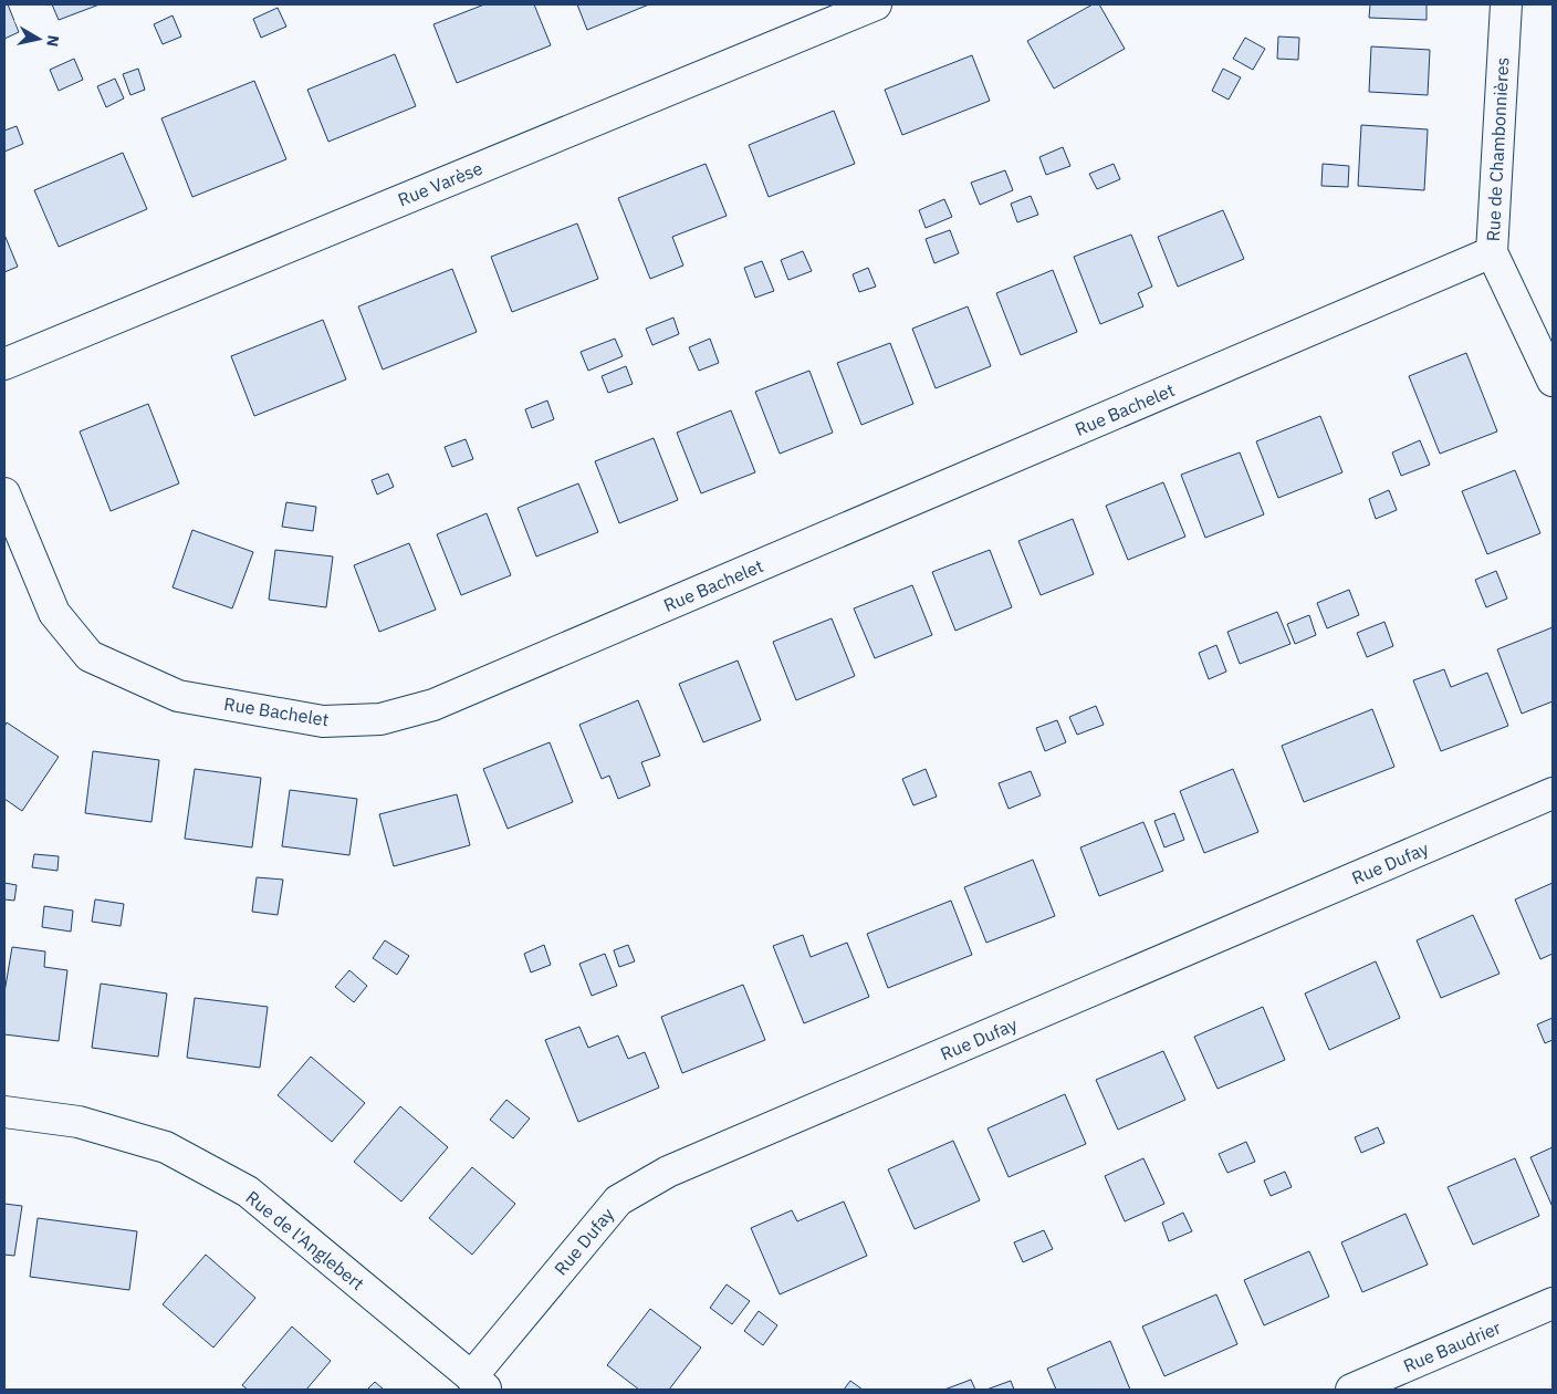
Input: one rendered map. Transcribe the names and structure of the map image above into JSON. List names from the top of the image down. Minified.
{"streets":{"street":["Rue de Chambonnières","Rue Varèse","Rue Bachelet","Rue Dufay","Rue de l'Anglebert","Rue Baudrier"]},"crossings":[["Rue de Chambonnières","Rue Bachelet"],["Rue Dufay","Rue de l'Anglebert"]],"north":"right"}
